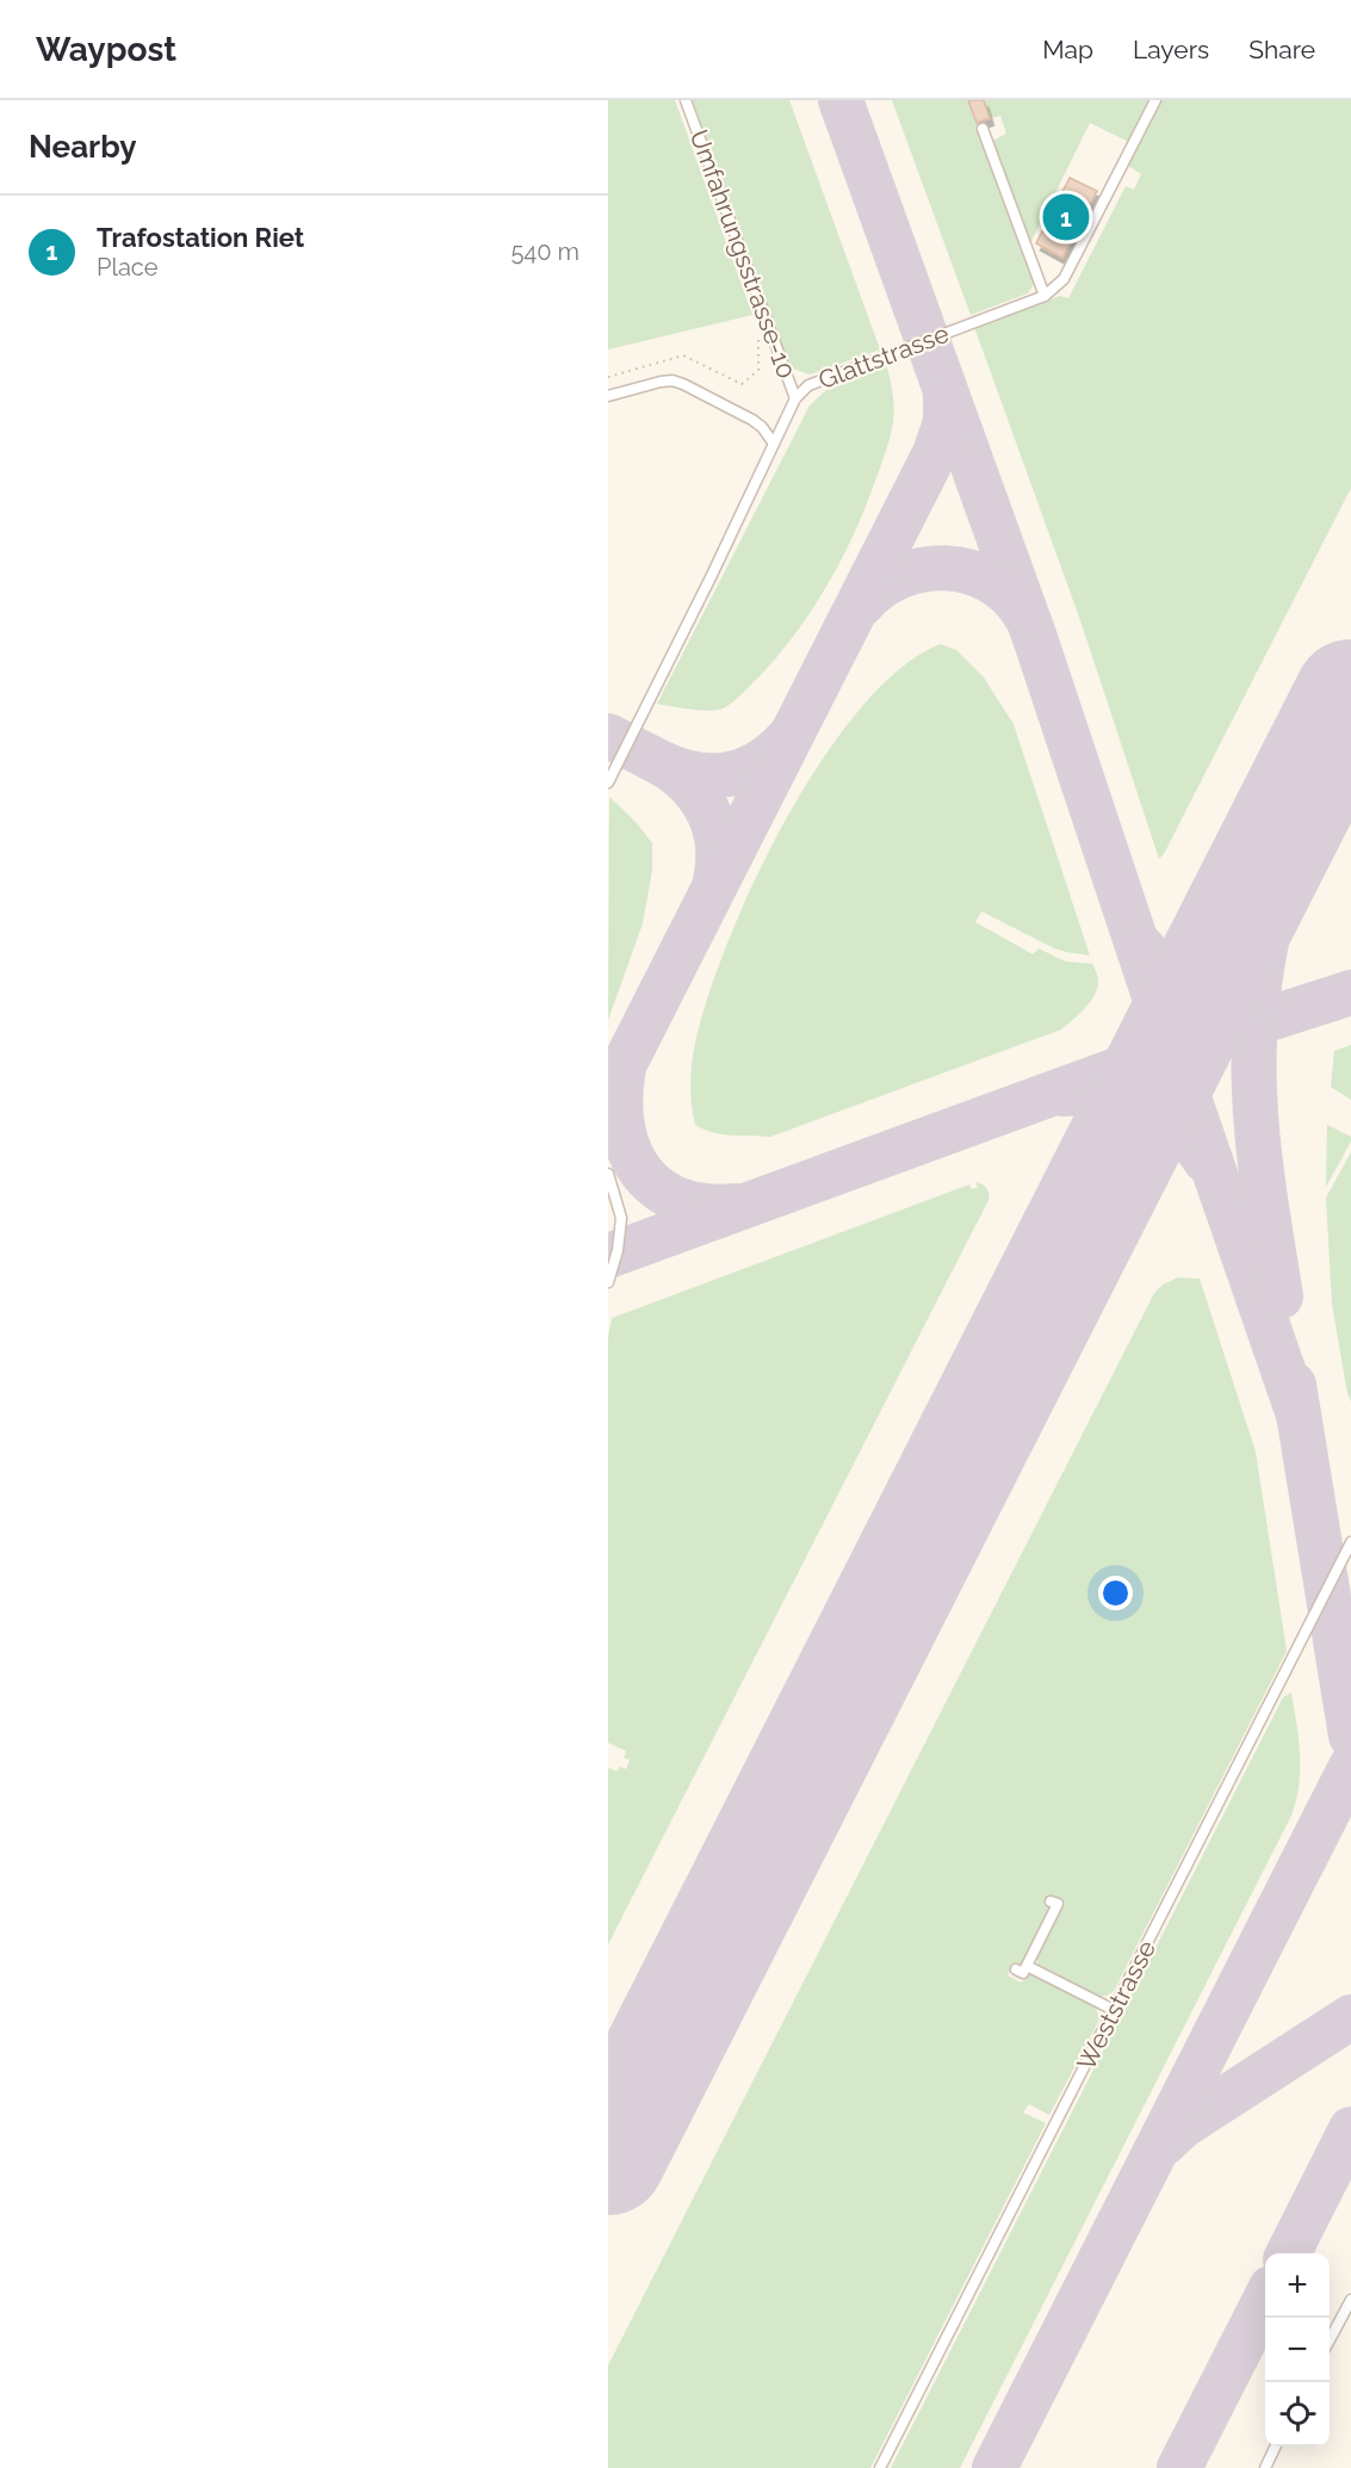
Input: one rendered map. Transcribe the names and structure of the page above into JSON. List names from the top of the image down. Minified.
{"streets":{"lane":["Umfahrungsstrasse-10","Glattstrasse","Weststrasse"]},"crossings":[["Umfahrungsstrasse-10","Glattstrasse"]],"page":{"header":"Waypost","nav":["Map","Layers","Share"],"heading":"Nearby","pins":"1","list":[{"mark":"1","name":"Trafostation Riet","note":"Place","value":"540 m"}],"map_buttons":["+","−"]}}
